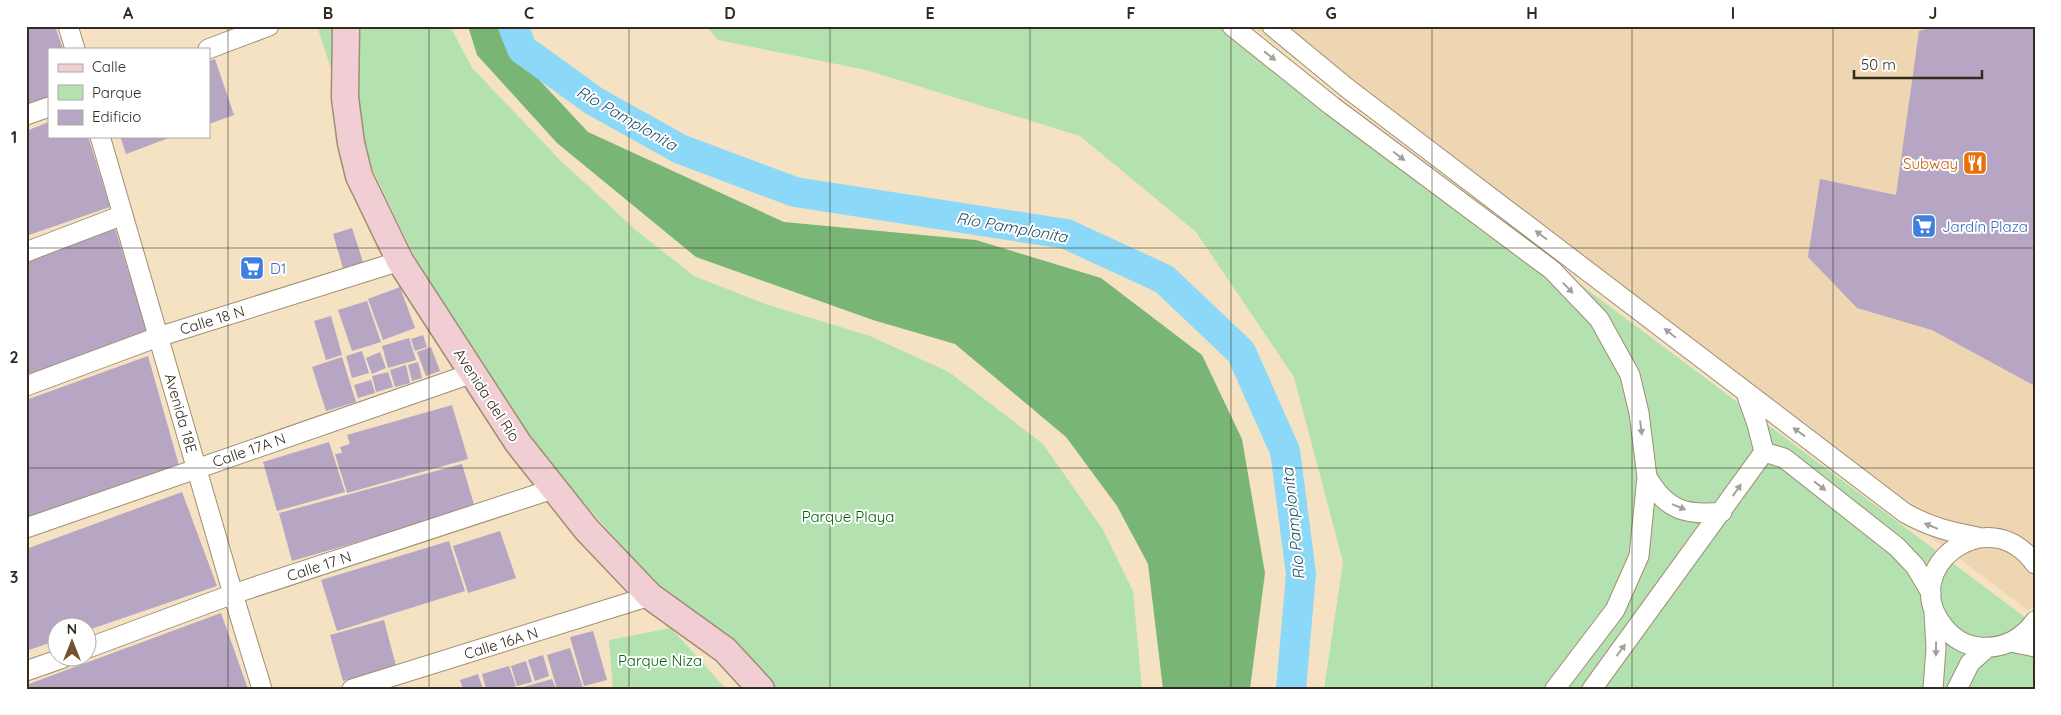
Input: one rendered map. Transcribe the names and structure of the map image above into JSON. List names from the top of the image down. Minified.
{"streets":{"main road":["Avenida del Río"],"street":["Calle 18 N","Avenida 18E","Calle 17A N","Calle 17 N","Calle 16A N"]},"crossings":[["Calle 18 N","Avenida del Río"],["Calle 18 N","Avenida 18E"],["Avenida del Río","Calle 17A N"],["Avenida del Río","Calle 17 N"],["Avenida del Río","Calle 16A N"],["Avenida 18E","Calle 17A N"],["Avenida 18E","Calle 17 N"]],"water":["Río Pamplonita"],"parks":["Parque Playa","Parque Niza"],"places":{"restaurant":["Subway"],"supermarket":["Jardín Plaza","D1"]},"legend":["Calle","Parque","Edificio"],"scale_bar":"50 m","north":"top","grid":{"columns":["A","B","C","D","E","F","G","H","I","J"],"rows":["1","2","3"]}}
